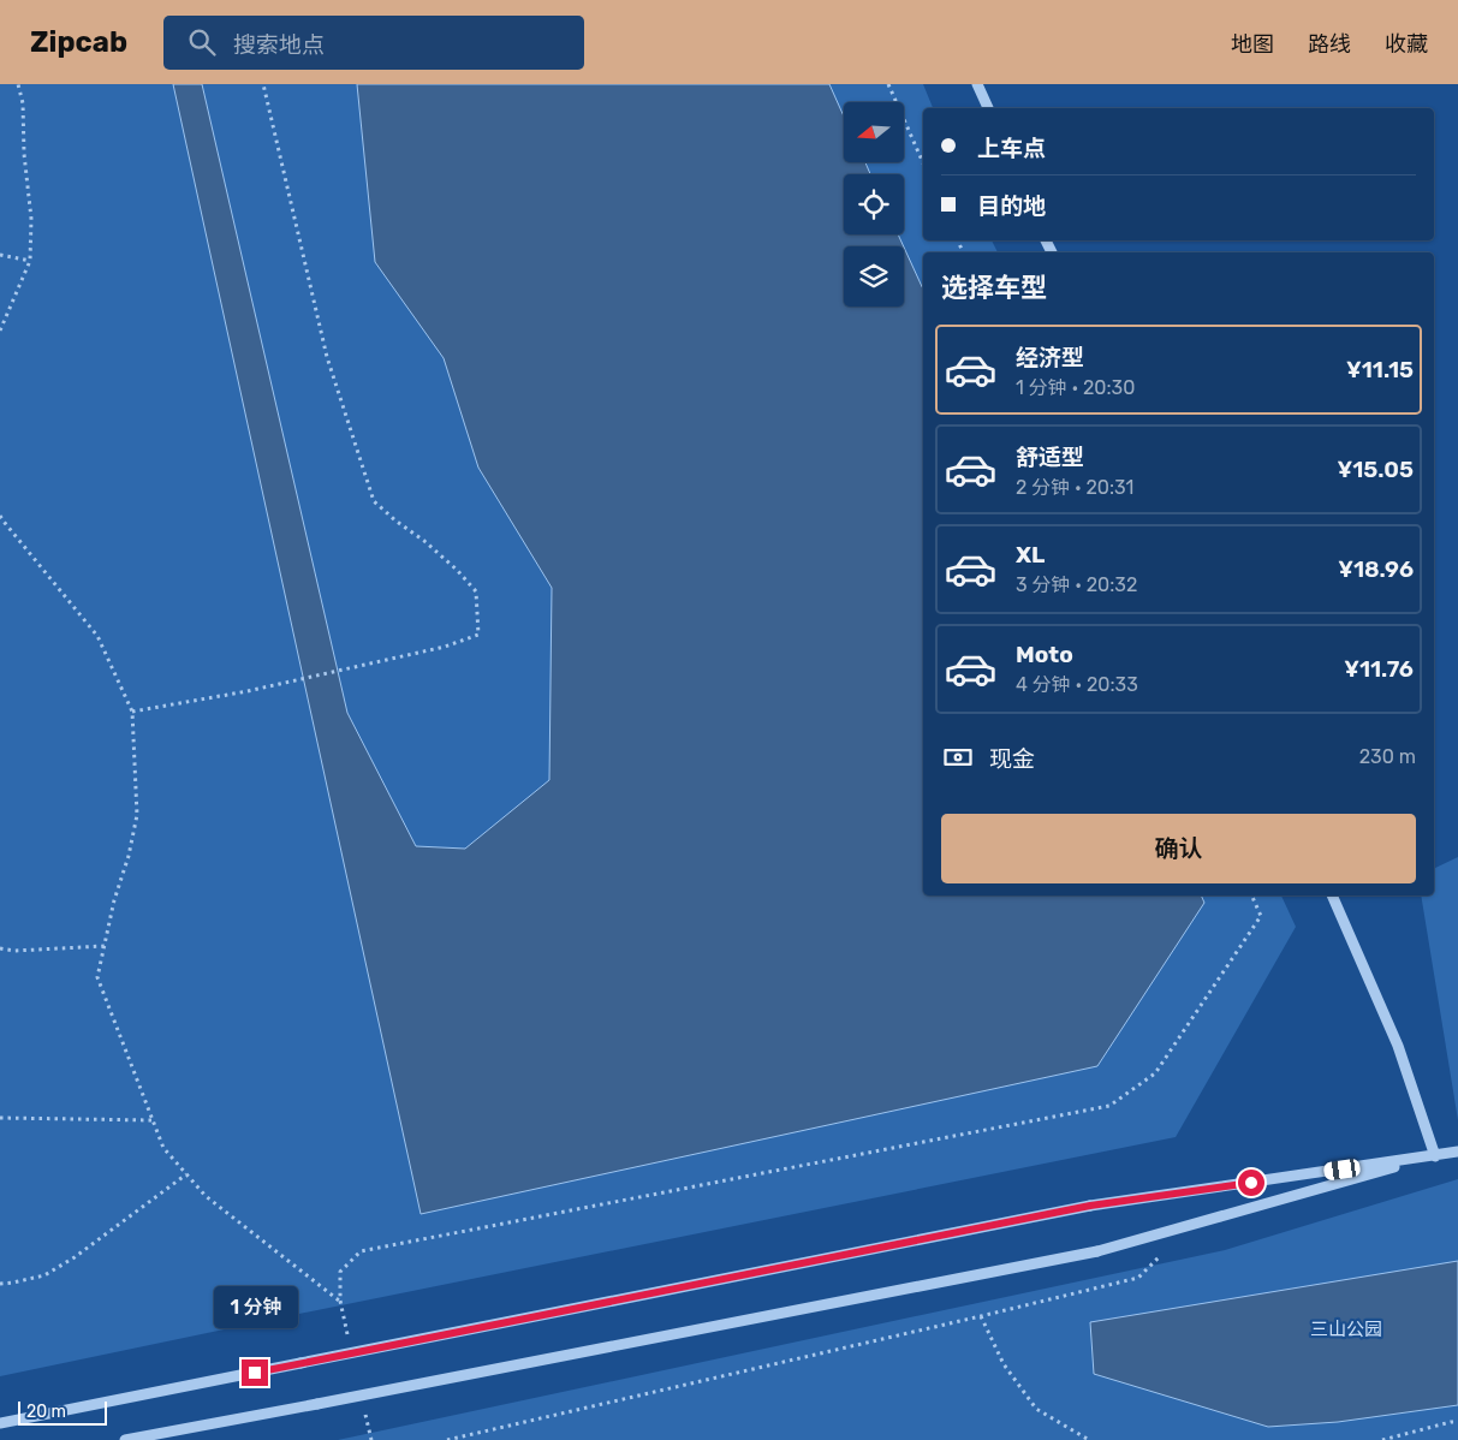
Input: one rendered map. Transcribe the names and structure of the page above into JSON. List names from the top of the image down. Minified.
{"parks":["三山公园"],"scale_bar":"20 m","north":"left","page":{"header":"Zipcab","search":"搜索地点","nav":["地图","路线","收藏"],"banner":["上车点","目的地"],"heading":"选择车型","list":[{"name":"经济型","note":"1 分钟 · 20:30","value":"¥11.15"},{"name":"舒适型","note":"2 分钟 · 20:31","value":"¥15.05"},{"name":"XL","note":"3 分钟 · 20:32","value":"¥18.96"},{"name":"Moto","note":"4 分钟 · 20:33","value":"¥11.76"}],"pay":["现金","230 m"],"buttons":"确认","bubble":"1 分钟","scale":"20 m"}}
